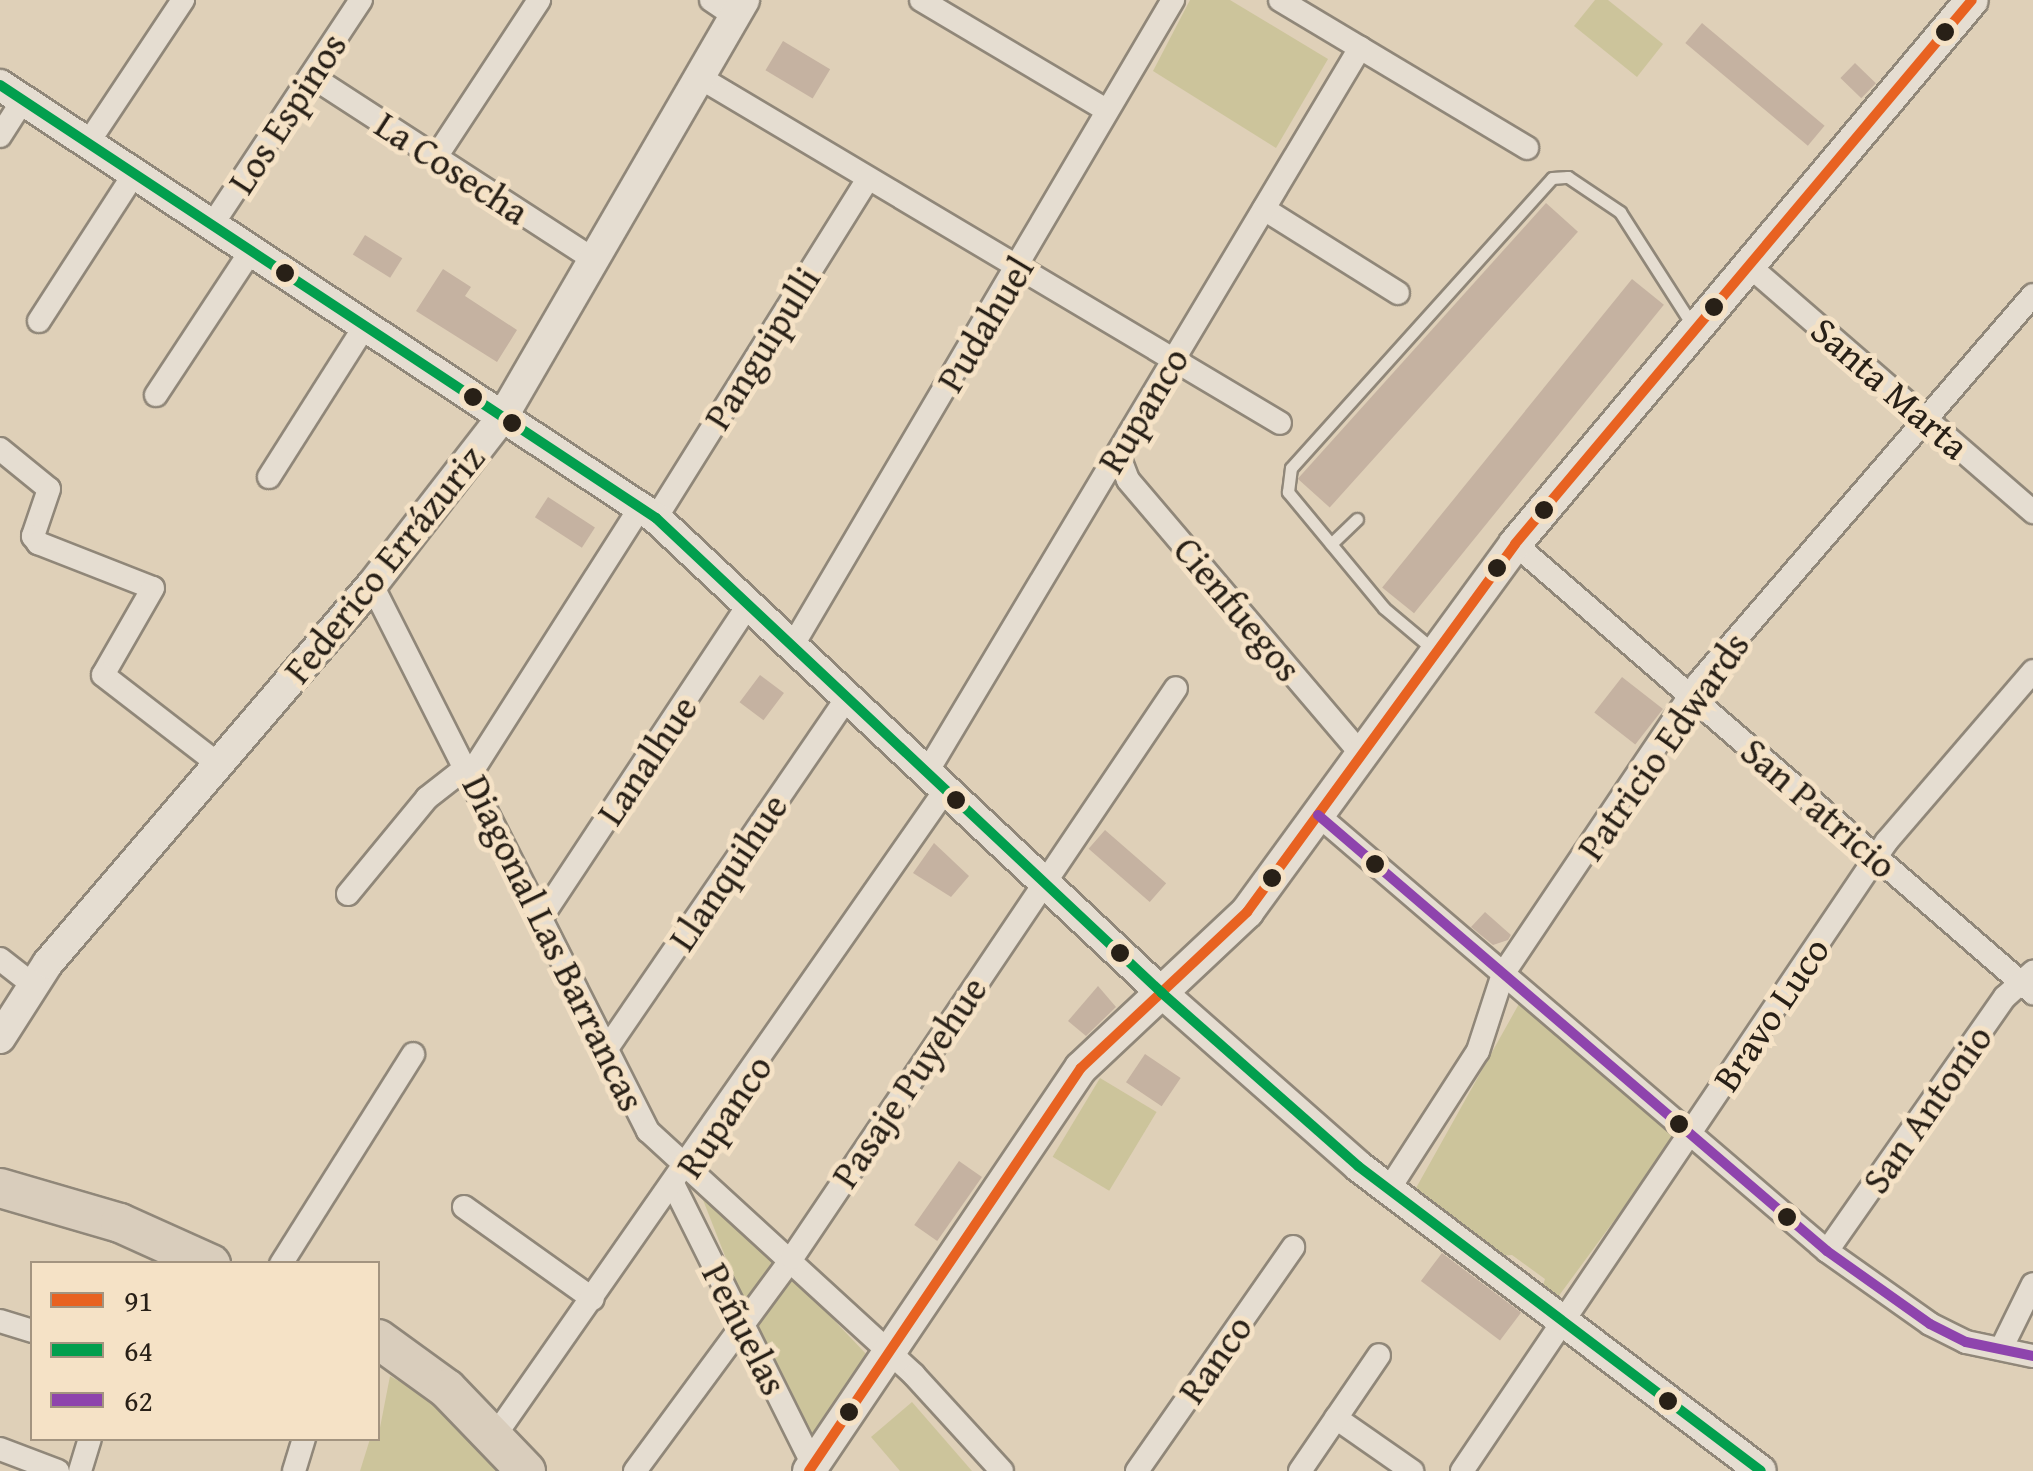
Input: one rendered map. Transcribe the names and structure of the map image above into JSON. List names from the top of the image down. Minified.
{"streets":{"street":["Los Espinos","La Cosecha","Pudahuel","Panguipulli","Santa Marta","Rupanco","Federico Errázuriz","Cienfuegos","Patricio Edwards","Lanalhue","San Patricio","Llanquihue","Diagonal Las Barrancas","Bravo Luco","Pasaje Puyehue","San Antonio","Peñuelas","Ranco"]},"crossings":[["Los Espinos","La Cosecha"],["La Cosecha","Federico Errázuriz"],["Panguipulli","Diagonal Las Barrancas"],["Santa Marta","Patricio Edwards"],["Rupanco","Cienfuegos"],["Rupanco","Diagonal Las Barrancas"],["Rupanco","Peñuelas"],["Federico Errázuriz","Diagonal Las Barrancas"],["Patricio Edwards","San Patricio"],["Lanalhue","Diagonal Las Barrancas"],["San Patricio","Bravo Luco"],["San Patricio","San Antonio"],["Llanquihue","Diagonal Las Barrancas"],["Diagonal Las Barrancas","Pasaje Puyehue"],["Pasaje Puyehue","Peñuelas"]],"lines":["transit line 91","transit line 64","transit line 62"],"legend":["91","64","62"]}
